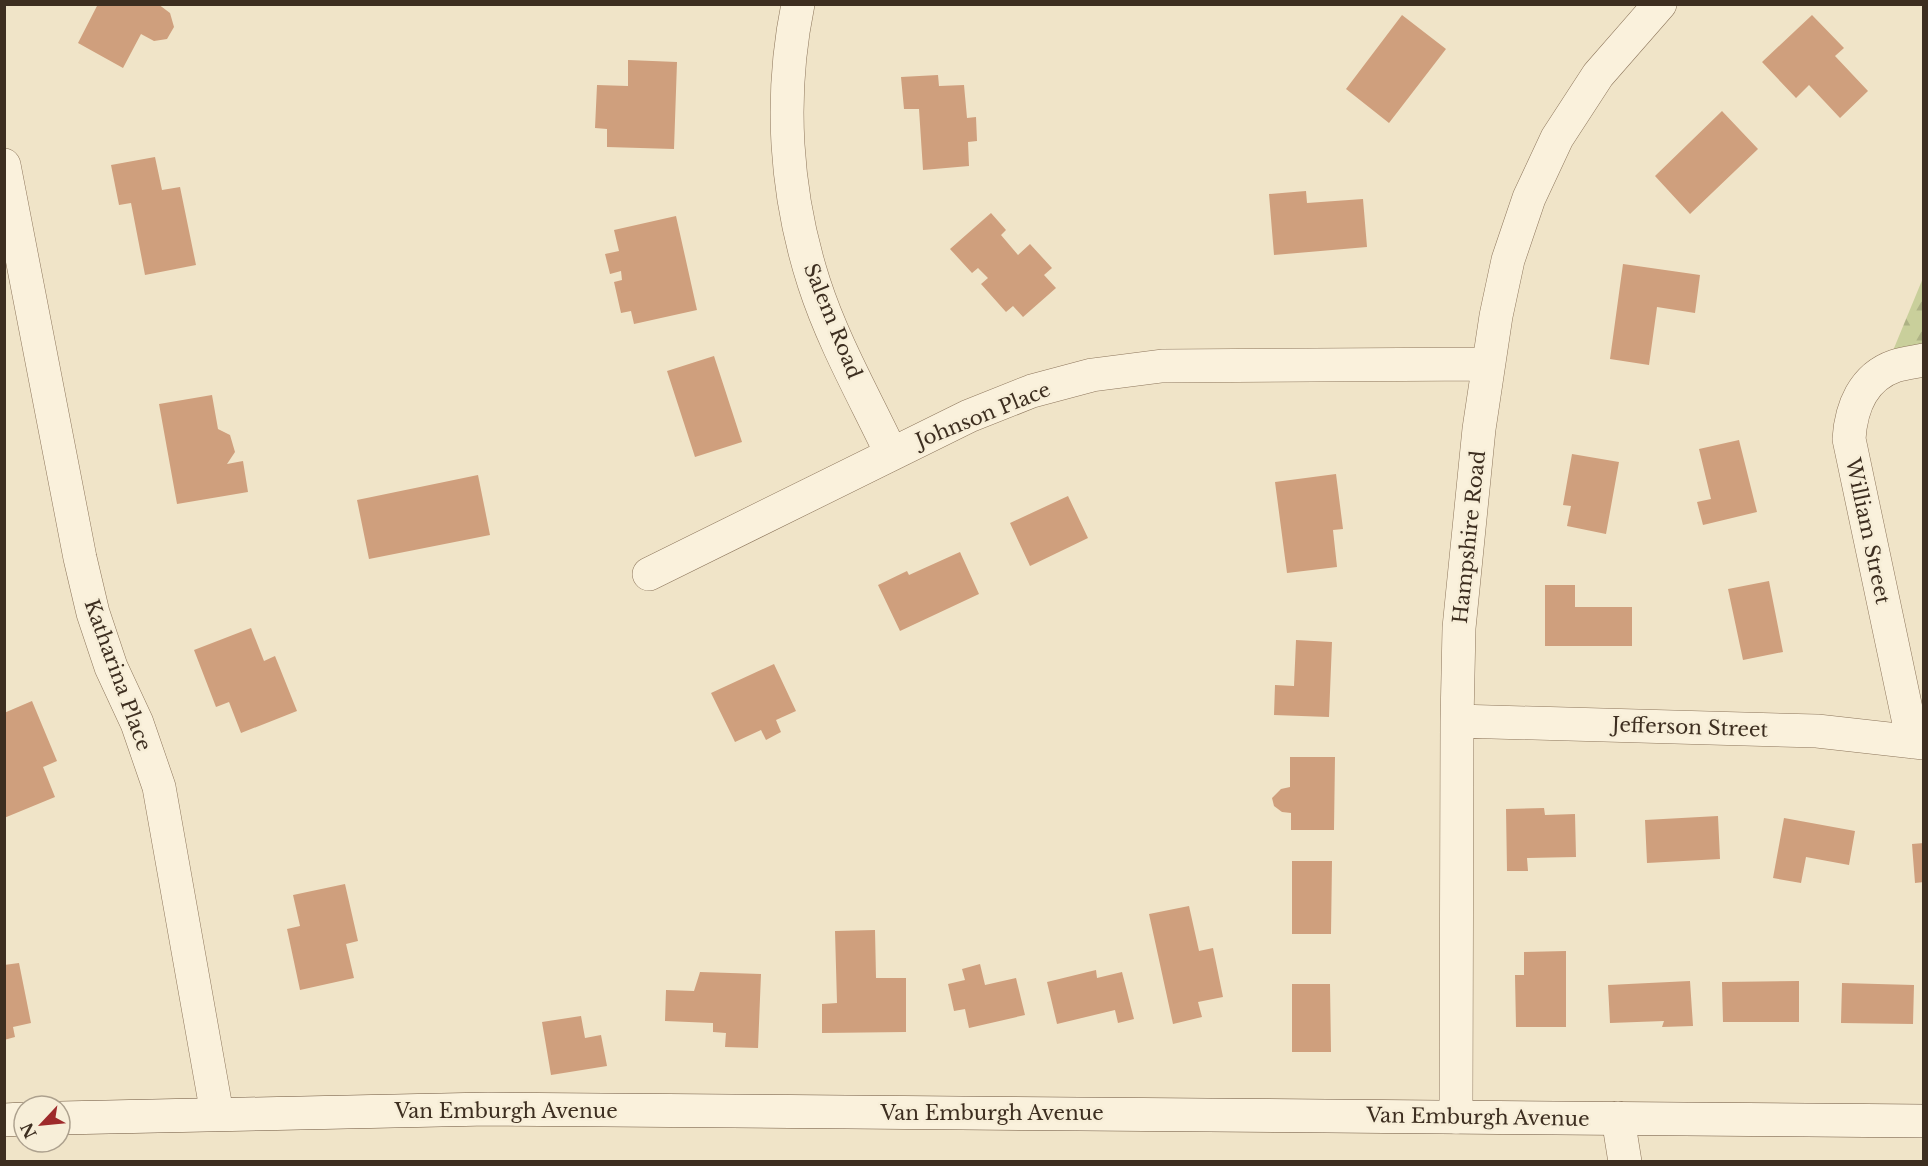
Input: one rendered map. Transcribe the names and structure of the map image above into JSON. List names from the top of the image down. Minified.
{"streets":{"street":["Salem Road","Johnson Place","William Street","Hampshire Road","Katharina Place","Jefferson Street","Van Emburgh Avenue"]},"crossings":[["Salem Road","Johnson Place"],["Johnson Place","Hampshire Road"],["William Street","Jefferson Street"],["Hampshire Road","Jefferson Street"],["Hampshire Road","Van Emburgh Avenue"],["Katharina Place","Van Emburgh Avenue"]],"north":"bottom left"}
